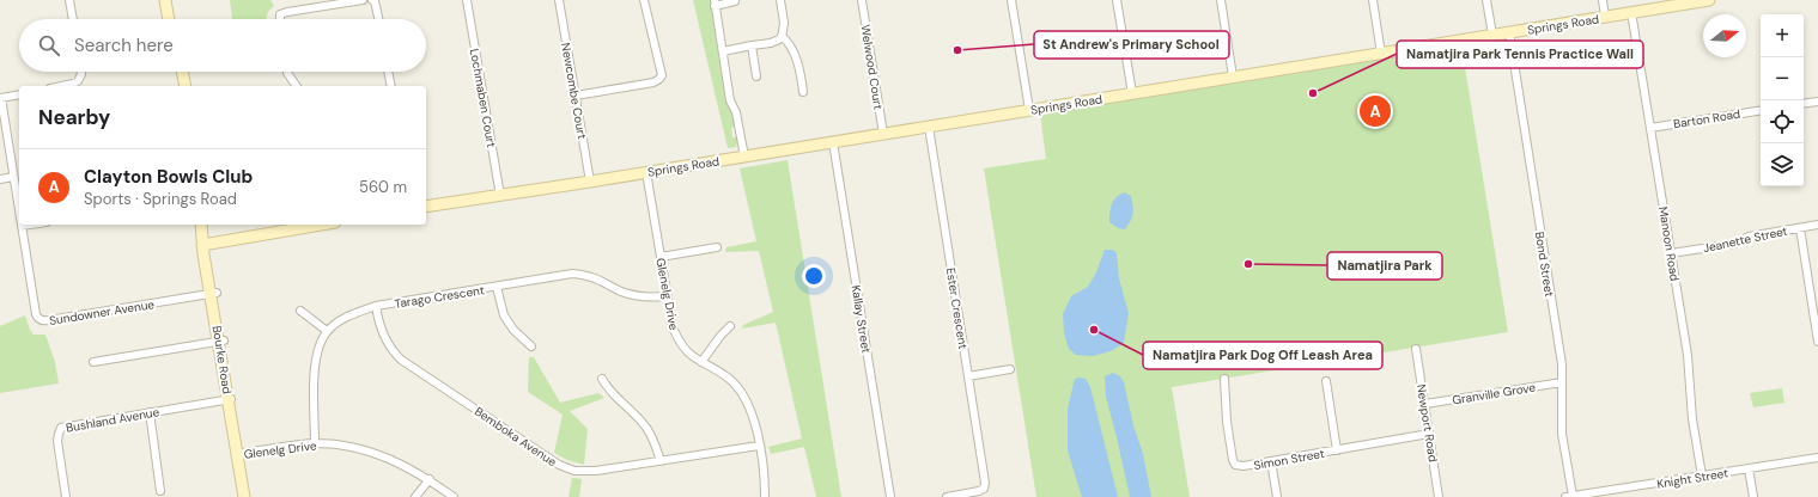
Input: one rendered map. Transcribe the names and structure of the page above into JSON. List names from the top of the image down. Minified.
{"streets":{"main road":["Springs Road","Bourke Road"],"street":["Welwood Court","Newcombe Court","Lochmaben Court","Barton Road","Jeanette Street","Manoon Road","Bond Street","Glenelg Drive","Tarago Crescent","Ester Crescent","Sundowner Avenue","Kallay Street","Granville Grove","Bushland Avenue","Newport Road","Bemboka Avenue","Simon Street","Knight Street"]},"crossings":[["Springs Road","Welwood Court"],["Springs Road","Newcombe Court"],["Springs Road","Lochmaben Court"],["Springs Road","Manoon Road"],["Springs Road","Bond Street"],["Springs Road","Glenelg Drive"],["Springs Road","Ester Crescent"],["Springs Road","Kallay Street"],["Barton Road","Manoon Road"],["Jeanette Street","Manoon Road"],["Manoon Road","Knight Street"],["Bond Street","Granville Grove"],["Bond Street","Knight Street"],["Glenelg Drive","Tarago Crescent"],["Glenelg Drive","Bourke Road"],["Glenelg Drive","Bemboka Avenue"],["Tarago Crescent","Bemboka Avenue"],["Sundowner Avenue","Bourke Road"],["Bourke Road","Bushland Avenue"],["Granville Grove","Newport Road"],["Newport Road","Simon Street"]],"places":["St Andrew's Primary School","Namatjira Park Tennis Practice Wall","Namatjira Park","Namatjira Park Dog Off Leash Area"],"north":"right","page":{"map_buttons":["+","−"],"search":"Search here","heading":"Nearby","pins":"A","list":[{"mark":"A","name":"Clayton Bowls Club","note":"Sports · Springs Road","value":"560 m"}]}}
